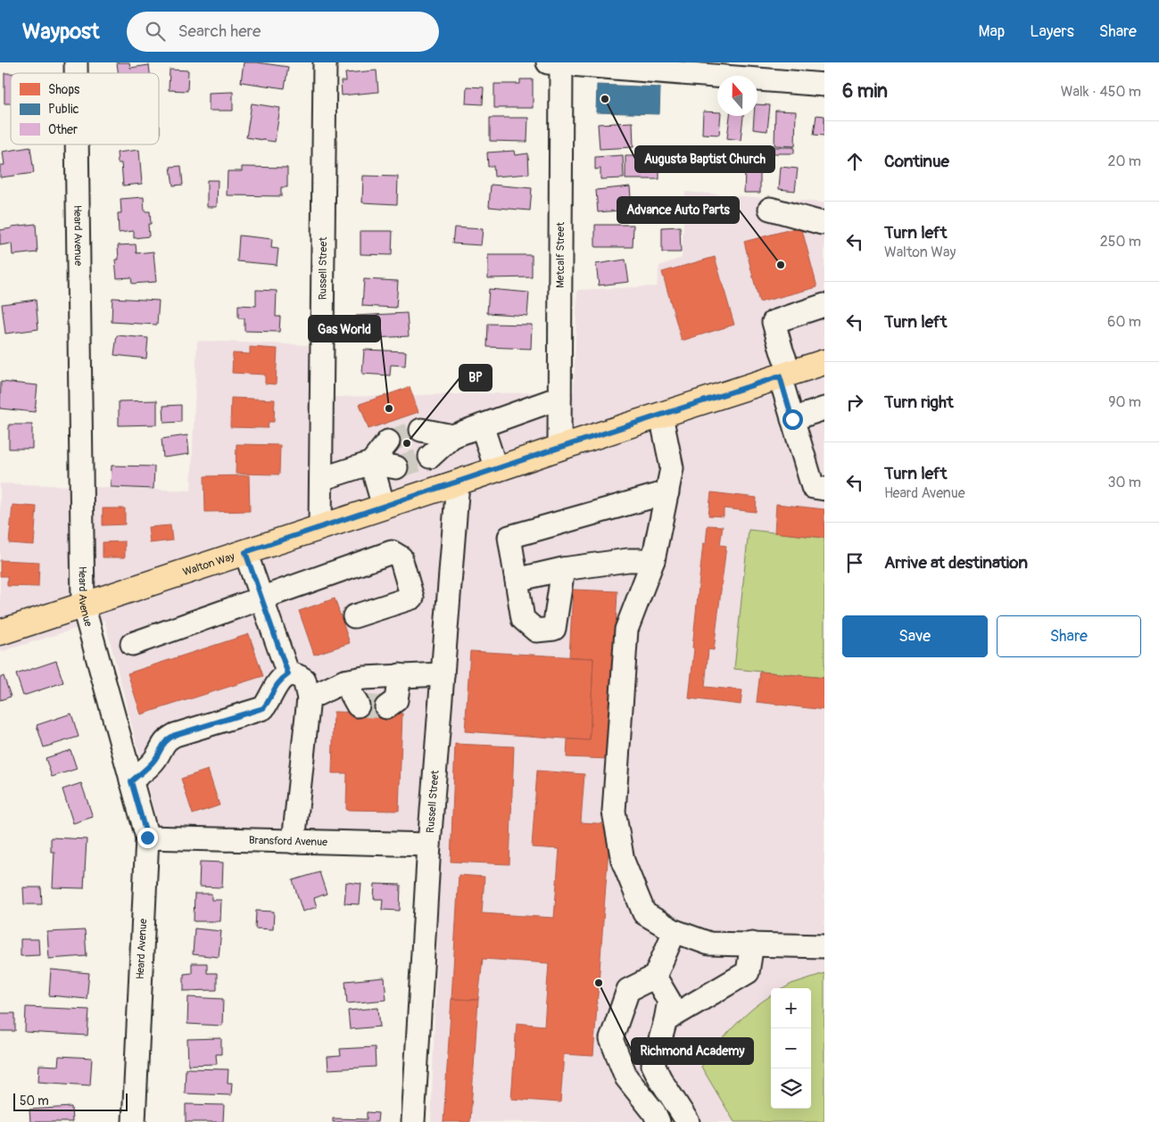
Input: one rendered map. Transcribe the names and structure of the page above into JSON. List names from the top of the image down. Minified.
{"streets":{"main road":["Walton Way"],"street":["Heard Avenue","Metcalf Street","Russell Street","Bransford Avenue"]},"crossings":[["Heard Avenue","Walton Way"],["Heard Avenue","Bransford Avenue"],["Metcalf Street","Walton Way"],["Russell Street","Walton Way"],["Russell Street","Bransford Avenue"]],"places":["Augusta Baptist Church","Advance Auto Parts","Gas World","BP","Richmond Academy"],"legend":["Shops","Public","Other"],"scale_bar":"50 m","north":"top","page":{"header":"Waypost","search":"Search here","nav":["Map","Layers","Share"],"heading":["6 min","Walk · 450 m"],"list":[["Continue","20 m"],["Turn left","Walton Way","250 m"],["Turn left","60 m"],["Turn right","90 m"],["Turn left","Heard Avenue","30 m"],"Arrive at destination"],"buttons":["Save","Share"],"map_buttons":["+","−"],"scale":"50 m"}}
